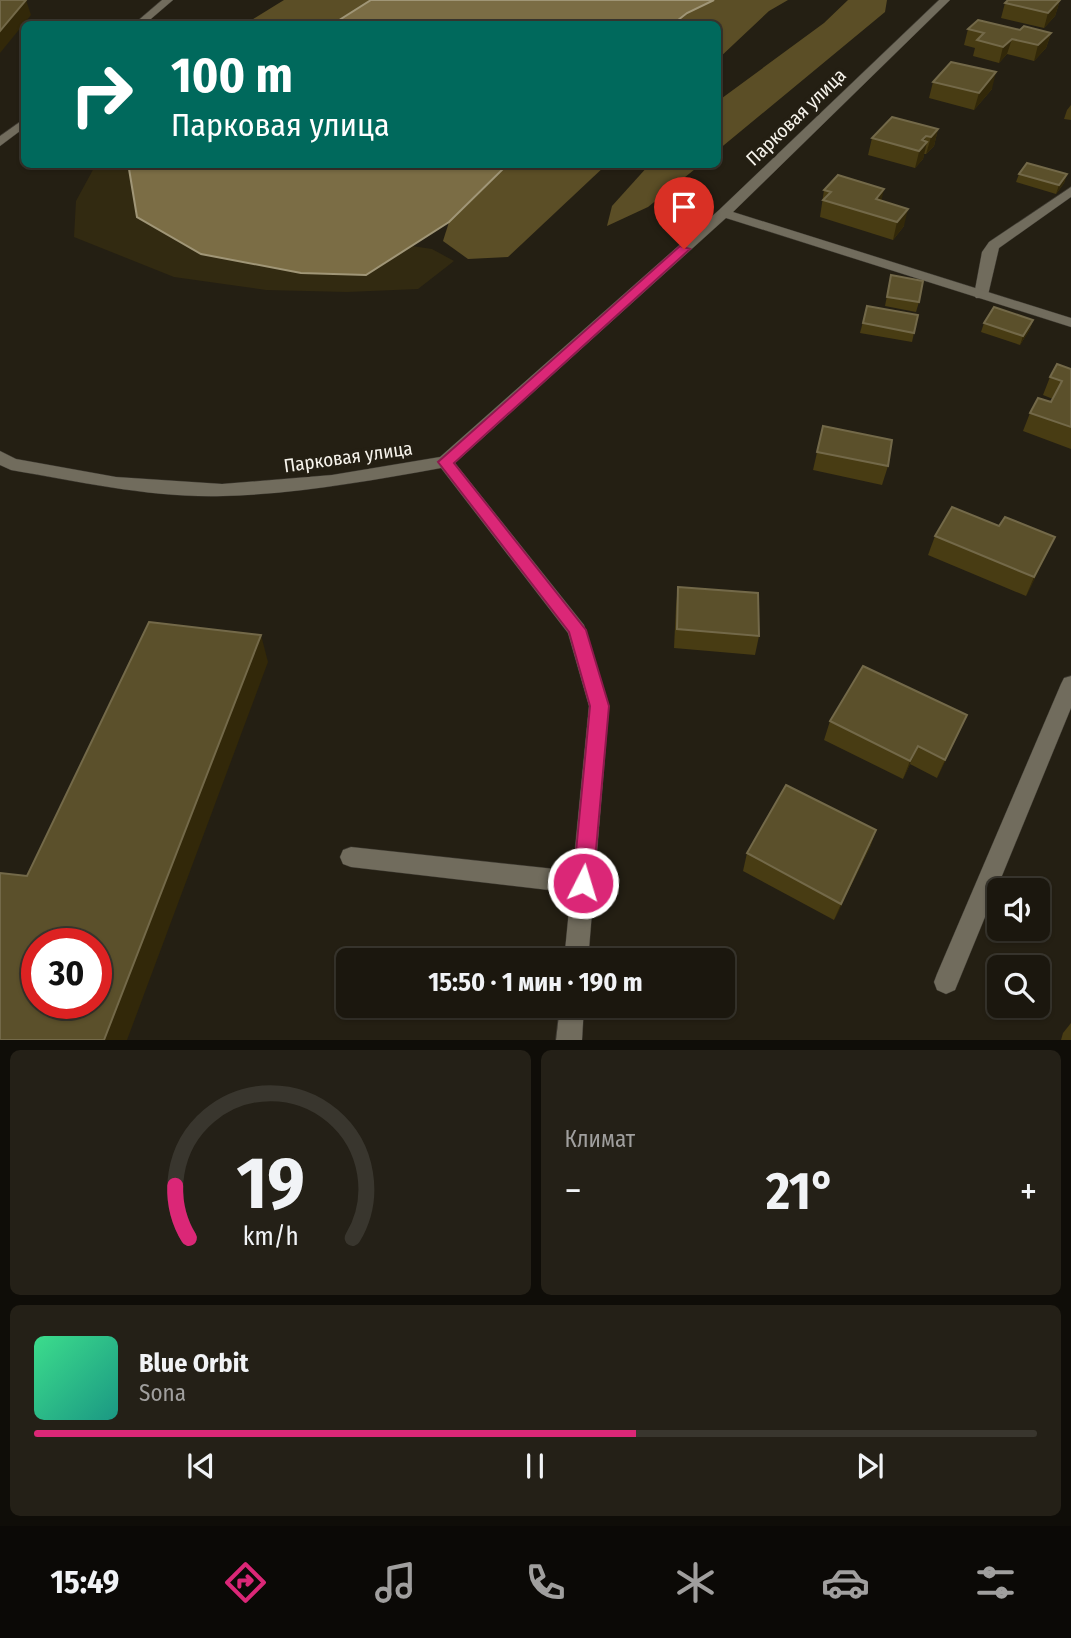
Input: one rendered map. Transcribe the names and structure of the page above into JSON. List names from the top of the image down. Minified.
{"streets":{"street":["Парковая улица"]},"page":{"turn":["100 m","Парковая улица"],"limit":"30","trip":"15:50 · 1 мин · 190 m","tile":"Климат","heat":["−","21°","+"],"song":["Blue Orbit","Sona"],"tabs":"15:49","gauge":["19","km/h"]}}
